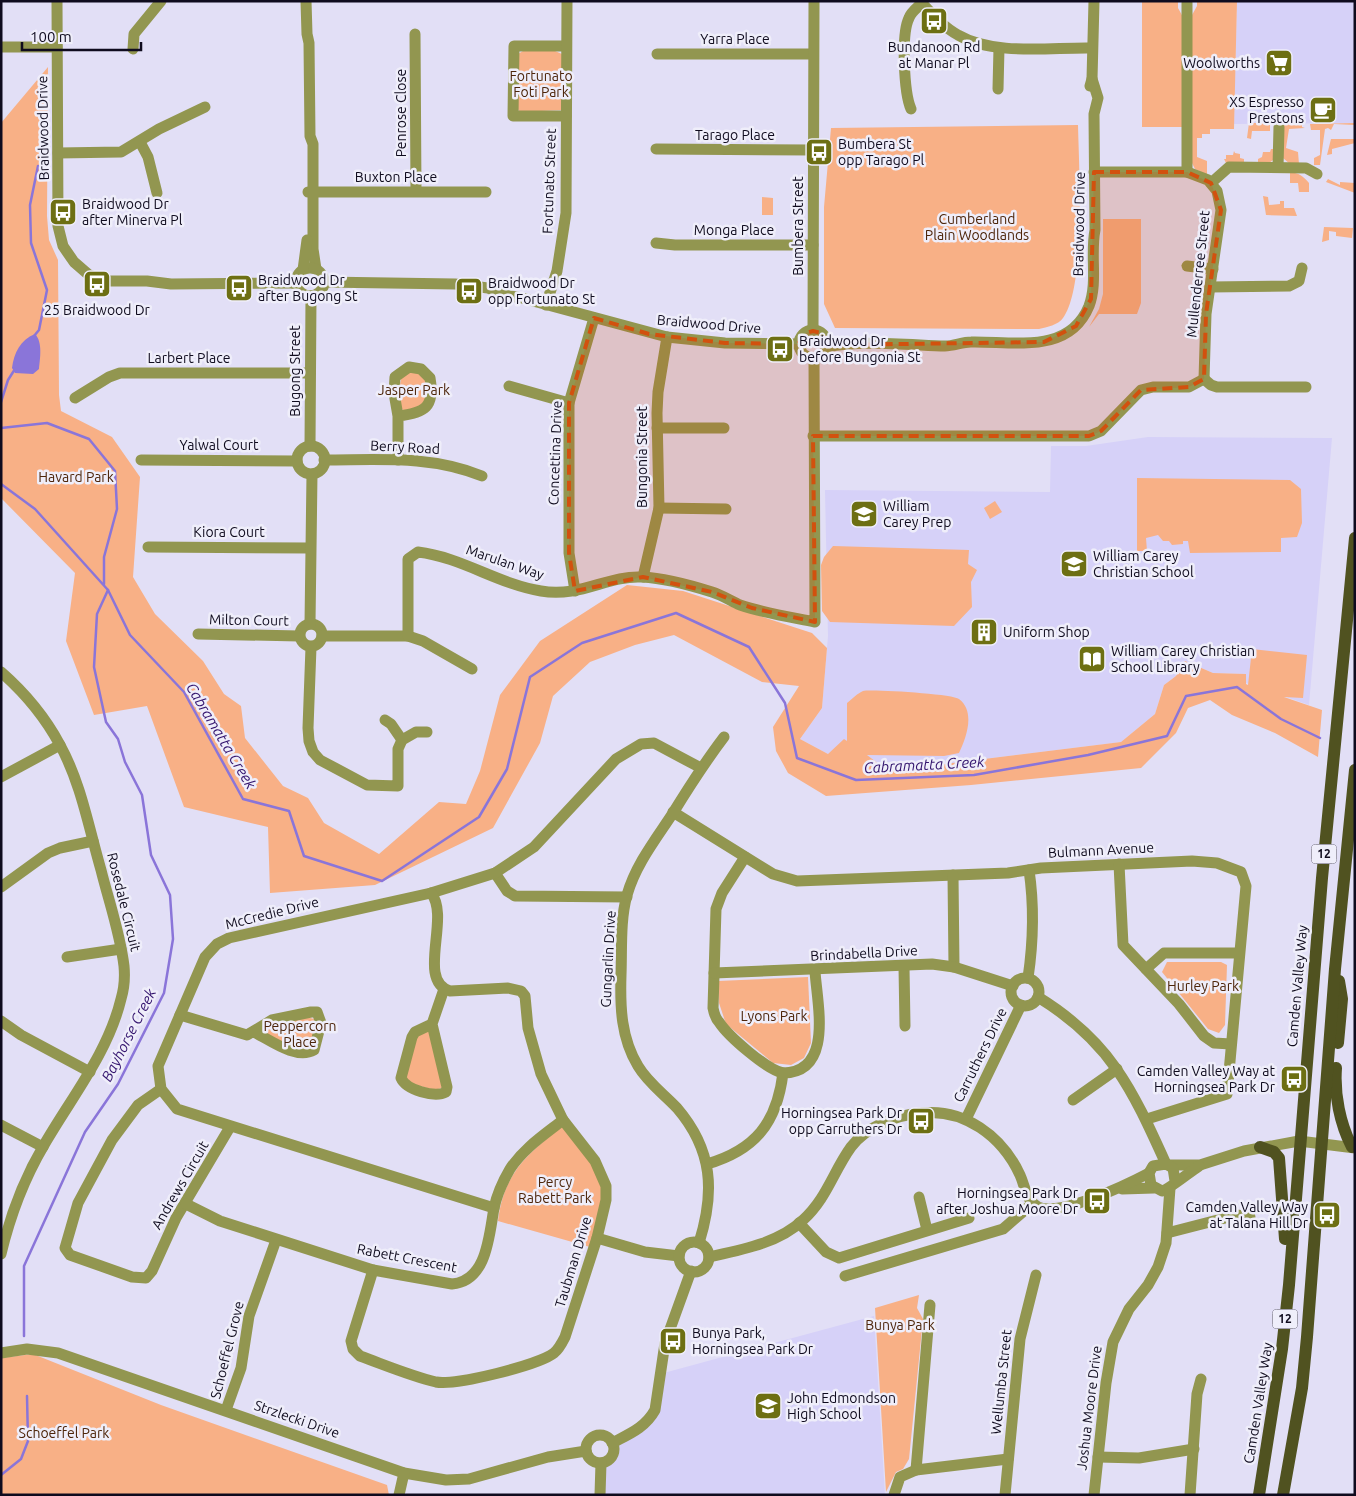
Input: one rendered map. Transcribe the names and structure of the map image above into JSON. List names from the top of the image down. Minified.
{"streets":{"main road":["12","Camden Valley Way"],"street":["Yarra Place","Penrose Close","Braidwood Drive","Tarago Place","Buxton Place","Fortunato Street","Bumbera Street","Monga Place","Mullenderree Street","Larbert Place","Bugong Street","Yalwal Court","Berry Road","Concettina Drive","Bungonia Street","Kiora Court","Marulan Way","Milton Court","Bulmann Avenue","Rosedale Circuit","McCredie Drive","Brindabella Drive","Gungarlin Drive","Carruthers Drive","Andrews Circuit","Rabett Crescent","Taubman Drive","Schoeffel Grove","Wellumba Street","Joshua Moore Drive","Strzlecki Drive"]},"crossings":[["Yarra Place","Bumbera Street"],["Penrose Close","Buxton Place"],["Braidwood Drive","Fortunato Street"],["Braidwood Drive","Bumbera Street"],["Braidwood Drive","Bugong Street"],["Braidwood Drive","Concettina Drive"],["Braidwood Drive","Bungonia Street"],["Tarago Place","Bumbera Street"],["Bumbera Street","Monga Place"],["Larbert Place","Bugong Street"],["Bugong Street","Yalwal Court"],["Bugong Street","Berry Road"],["Yalwal Court","Berry Road"],["Concettina Drive","Marulan Way"],["Bungonia Street","Marulan Way"],["Bulmann Avenue","Gungarlin Drive"],["McCredie Drive","Gungarlin Drive"],["McCredie Drive","Andrews Circuit"],["Brindabella Drive","Carruthers Drive"],["Andrews Circuit","Rabett Crescent"],["Rabett Crescent","Taubman Drive"],["Rabett Crescent","Schoeffel Grove"],["Schoeffel Grove","Strzlecki Drive"]],"water":["Cabramatta Creek","Bayhorse Creek"],"parks":["Fortunato Foti Park","Cumberland Plain Woodlands","Jasper Park","Havard Park","Hurley Park","Lyons Park","Peppercorn Place","Percy Rabett Park","Bunya Park","Schoeffel Park"],"places":{"bus stop":["Bundanoon Rd at Manar Pl","Bumbera St opp Tarago Pl","Braidwood Dr after Minerva Pl","25 Braidwood Dr","Braidwood Dr after Bugong St","Braidwood Dr opp Fortunato St","Braidwood Dr before Bungonia St","Camden Valley Way at Horningsea Park Dr","Horningsea Park Dr opp Carruthers Dr","Horningsea Park Dr after Joshua Moore Dr","Camden Valley Way at Talana Hill Dr","Bunya Park, Horningsea Park Dr"],"supermarket":["Woolworths"],"cafe":["XS Espresso Prestons"],"school or university":["William Carey Prep","William Carey Christian School","John Edmondson High School"],"building":["Uniform Shop"],"library":["William Carey Christian School Library"]},"scale_bar":"100 m"}
